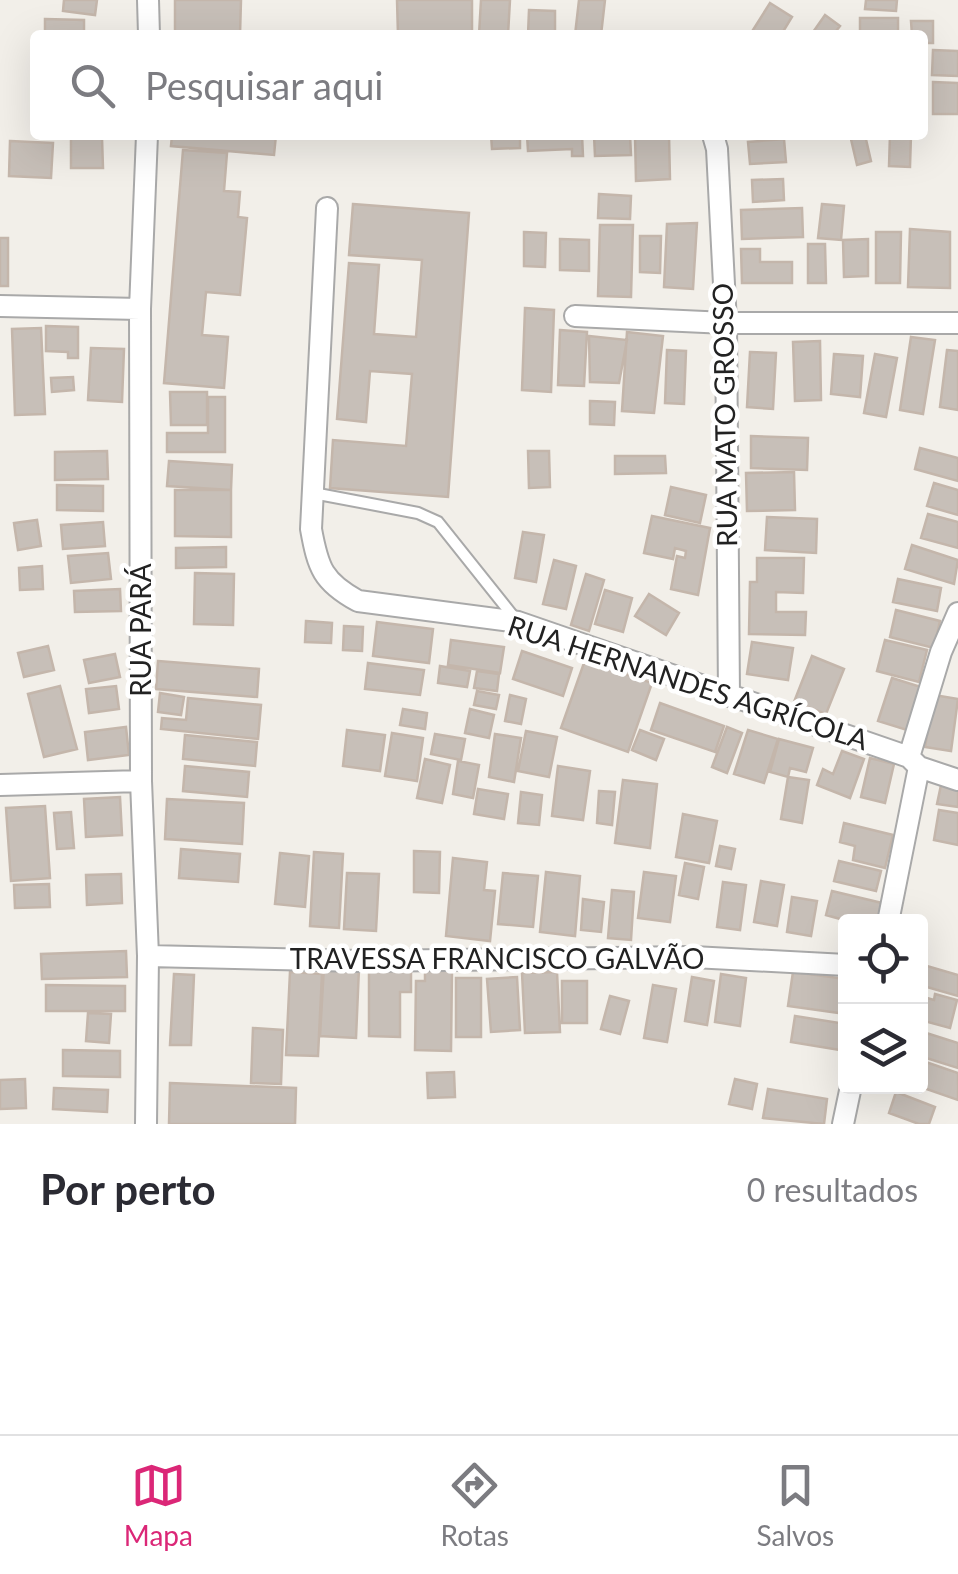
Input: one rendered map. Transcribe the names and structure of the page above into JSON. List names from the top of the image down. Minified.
{"streets":{"street":["RUA MATO GROSSO","RUA PARÁ","RUA HERNANDES AGRÍCOLA","TRAVESSA FRANCISCO GALVÃO"]},"crossings":[["RUA MATO GROSSO","RUA HERNANDES AGRÍCOLA"],["RUA PARÁ","TRAVESSA FRANCISCO GALVÃO"]],"page":{"search":"Pesquisar aqui","heading":["Por perto","0 resultados"],"nav":["Mapa","Rotas","Salvos"]}}
